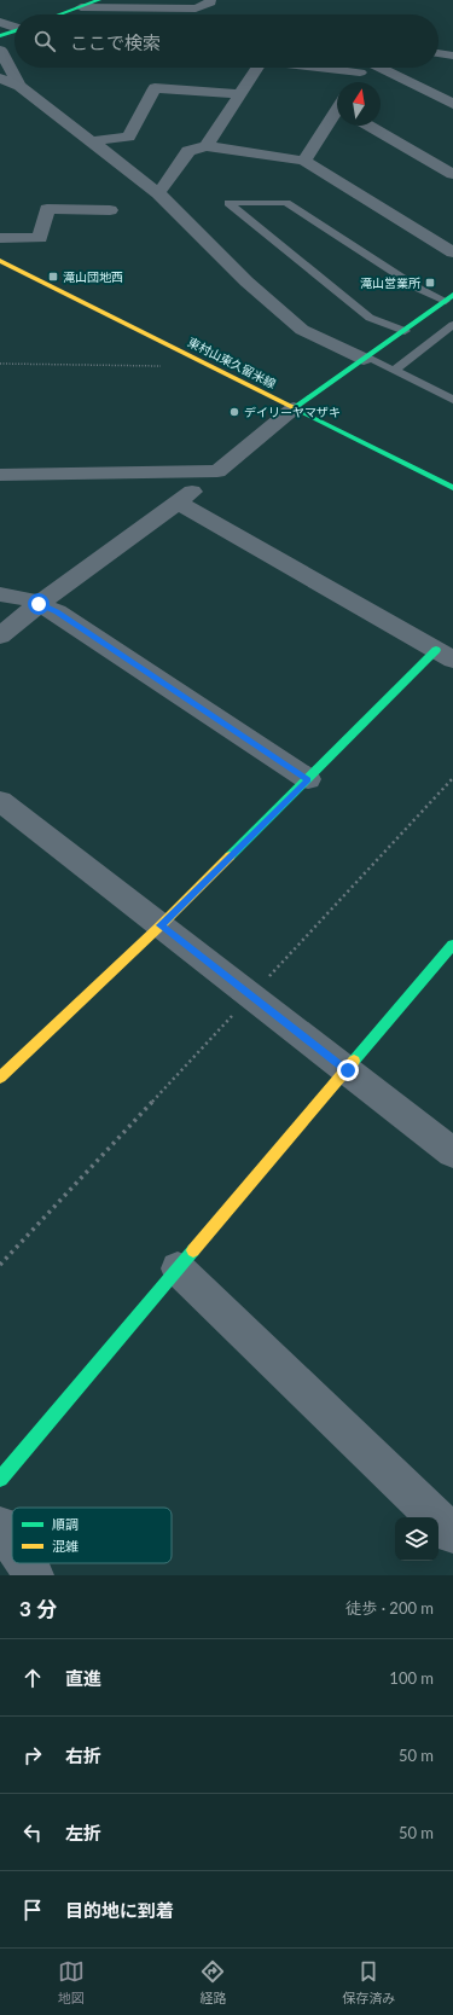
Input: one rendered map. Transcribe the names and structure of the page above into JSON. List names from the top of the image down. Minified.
{"streets":{"street":["東村山東久留米線"]},"places":{"transit":["滝山団地西","滝山営業所"],"other":["デイリーヤマザキ"]},"legend":["順調","混雑"],"north":"top","page":{"search":"ここで検索","heading":["3 分","徒歩 · 200 m"],"list":[["直進","100 m"],["右折","50 m"],["左折","50 m"],"目的地に到着"],"nav":["地図","経路","保存済み"]}}
